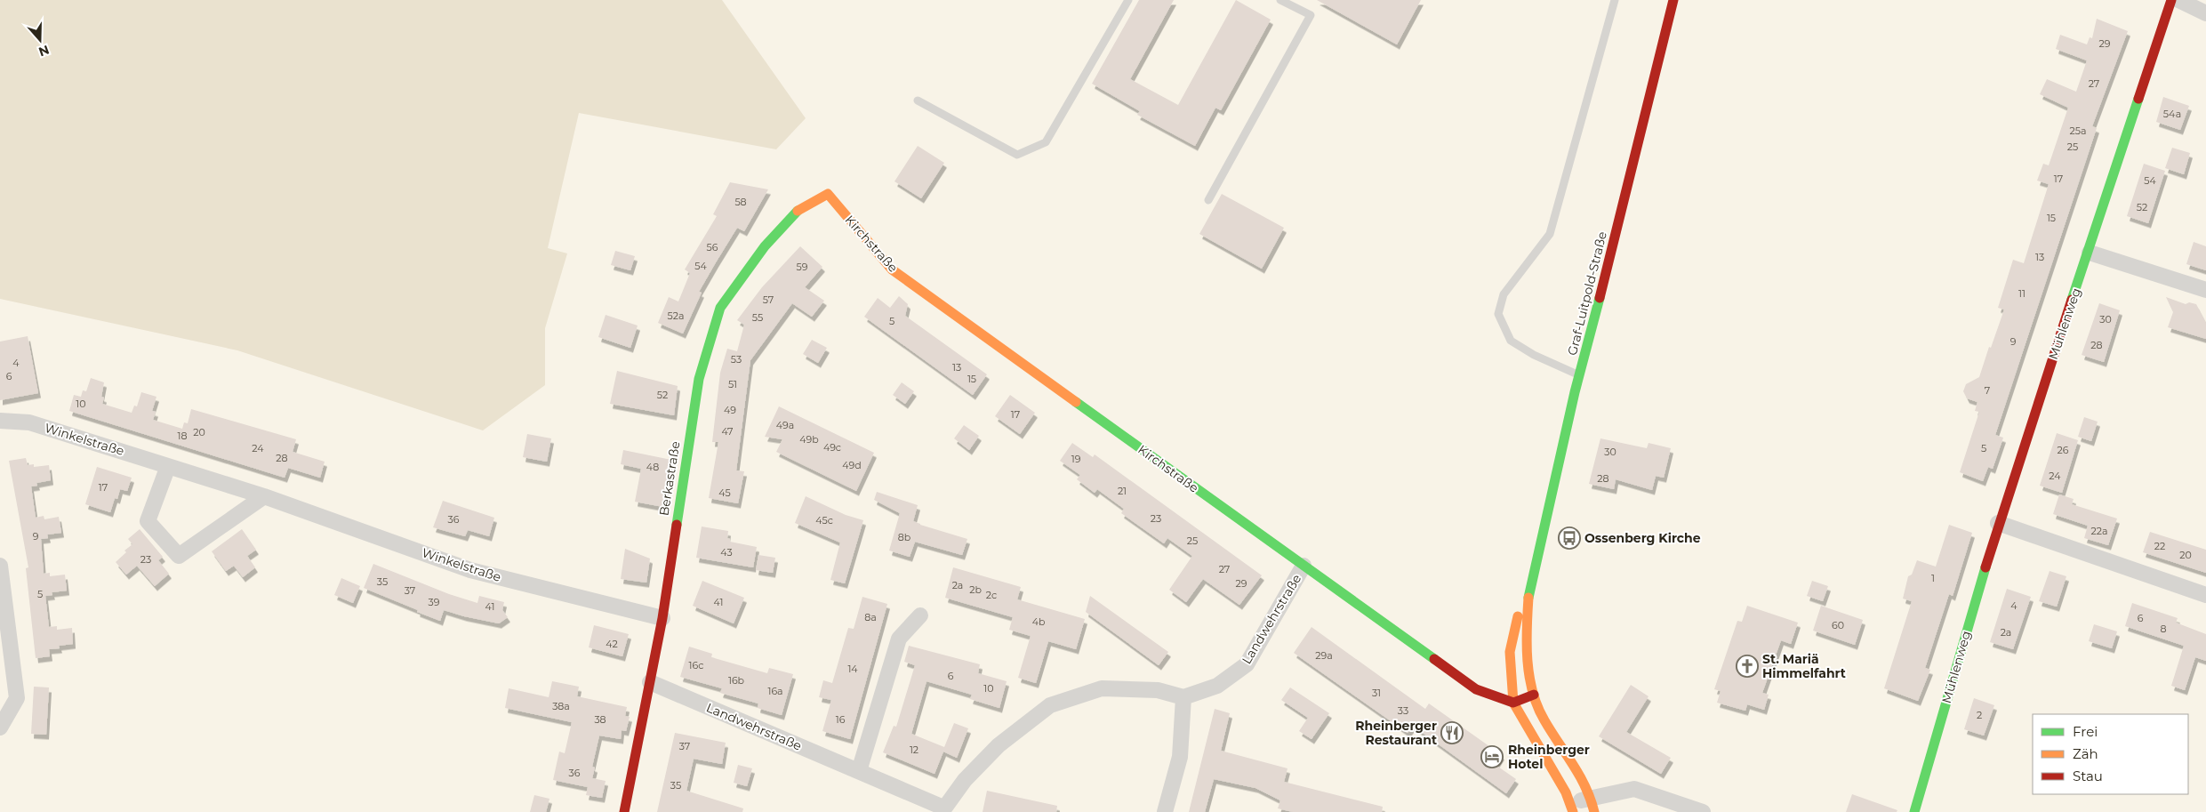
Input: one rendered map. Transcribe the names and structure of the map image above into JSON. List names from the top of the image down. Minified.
{"streets":{"street":["Kirchstraße","Graf-Luitpold-Straße","Mühlenweg","Winkelstraße","Berkastraße","Landwehrstraße"]},"crossings":[["Kirchstraße","Graf-Luitpold-Straße"],["Kirchstraße","Berkastraße"],["Kirchstraße","Landwehrstraße"],["Winkelstraße","Berkastraße"],["Berkastraße","Landwehrstraße"]],"places":{"bus stop":["Ossenberg Kirche"],"church":["St. Mariä Himmelfahrt"],"restaurant":["Rheinberger Restaurant"],"hotel":["Rheinberger Hotel"]},"house_numbers":["29","27","54a","25a","25","17","54","58","52","15","56","13","54","59","11","57","52a","55","30","5","9","28","53","4","13","6","15","51","7","52","10","49","17","49a","47","20","18","49b","49c","24","5","26","30","28","19","49d","48","24","28","17","21","45","23","36","45c","22a","9","8b","25","22","43","20","23","27","1","35","29","2a","2b","37","5","2c","39","41","4","41","8a","6","4b","60","8","2a","42","29a","16c","14","6","16b","10","16a","31","38a","33","2","38","16","37","12","36","35"],"legend":["Frei","Zäh","Stau"],"north":"bottom"}
